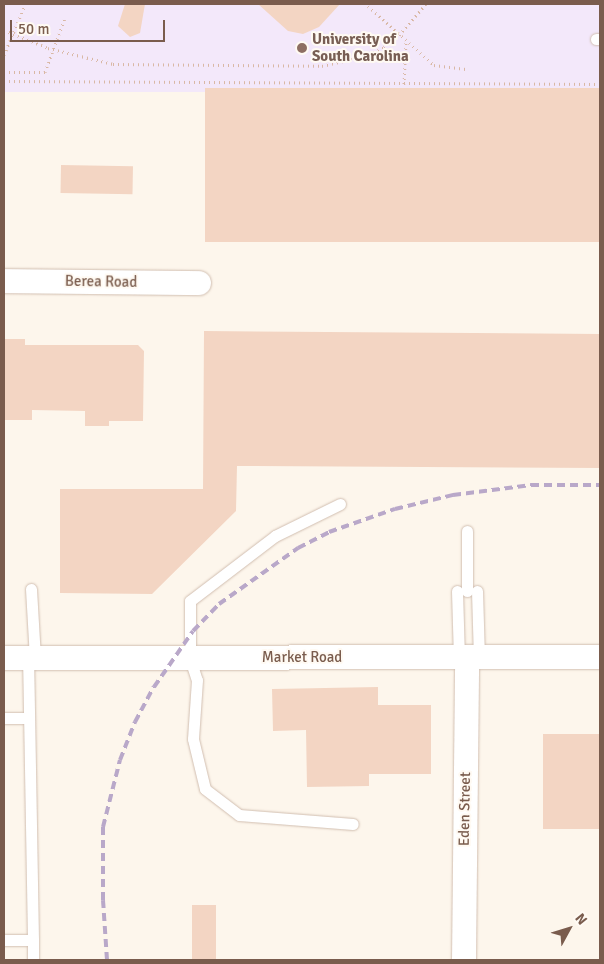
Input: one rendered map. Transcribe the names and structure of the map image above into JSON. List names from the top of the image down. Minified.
{"streets":{"street":["Berea Road","Market Road","Eden Street"]},"crossings":[["Market Road","Eden Street"]],"places":["University of South Carolina"],"scale_bar":"50 m","north":"top right"}
